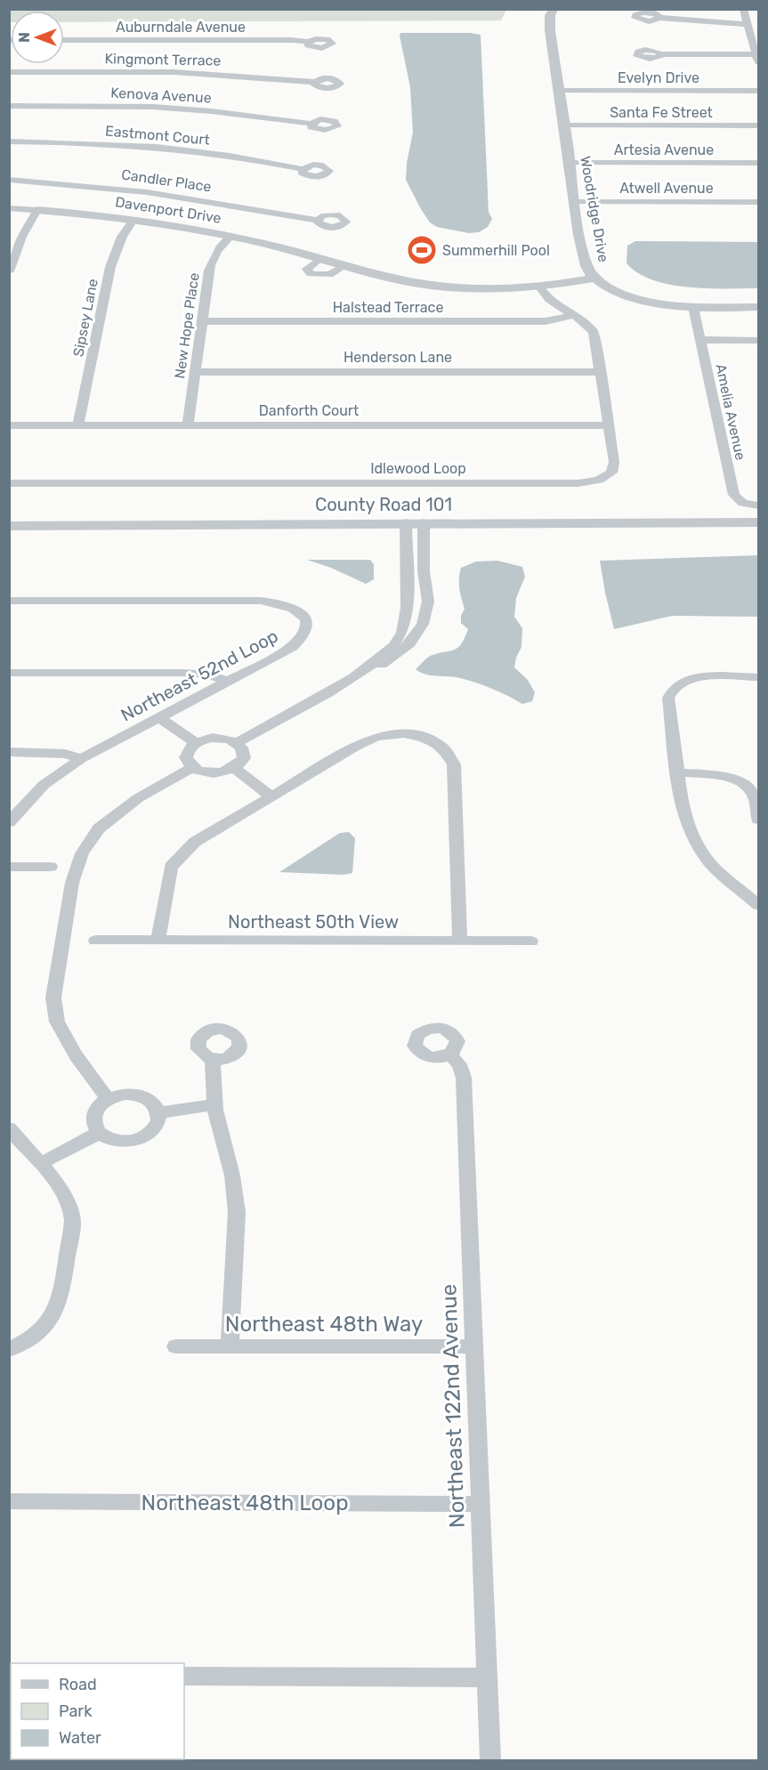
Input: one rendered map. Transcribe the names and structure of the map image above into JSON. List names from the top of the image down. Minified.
{"streets":{"street":["Auburndale Avenue","Kingmont Terrace","Evelyn Drive","Kenova Avenue","Santa Fe Street","Eastmont Court","Artesia Avenue","Candler Place","Atwell Avenue","Woodridge Drive","Davenport Drive","Halstead Terrace","Sipsey Lane","New Hope Place","Henderson Lane","Danforth Court","Amelia Avenue","Idlewood Loop","County Road 101","Northeast 52nd Loop","Northeast 50th View","Northeast 48th Way","Northeast 122nd Avenue","Northeast 48th Loop"]},"crossings":[["Evelyn Drive","Woodridge Drive"],["Santa Fe Street","Woodridge Drive"],["Artesia Avenue","Woodridge Drive"],["Atwell Avenue","Woodridge Drive"],["Woodridge Drive","Davenport Drive"],["Woodridge Drive","Amelia Avenue"],["Davenport Drive","Sipsey Lane"],["Davenport Drive","New Hope Place"],["Davenport Drive","Idlewood Loop"],["Halstead Terrace","New Hope Place"],["Halstead Terrace","Idlewood Loop"],["Sipsey Lane","Danforth Court"],["New Hope Place","Henderson Lane"],["New Hope Place","Danforth Court"],["Henderson Lane","Idlewood Loop"],["Danforth Court","Idlewood Loop"],["Northeast 48th Way","Northeast 122nd Avenue"],["Northeast 122nd Avenue","Northeast 48th Loop"]],"places":{"sports":["Summerhill Pool"]},"legend":["Road","Park","Water"],"north":"left"}
